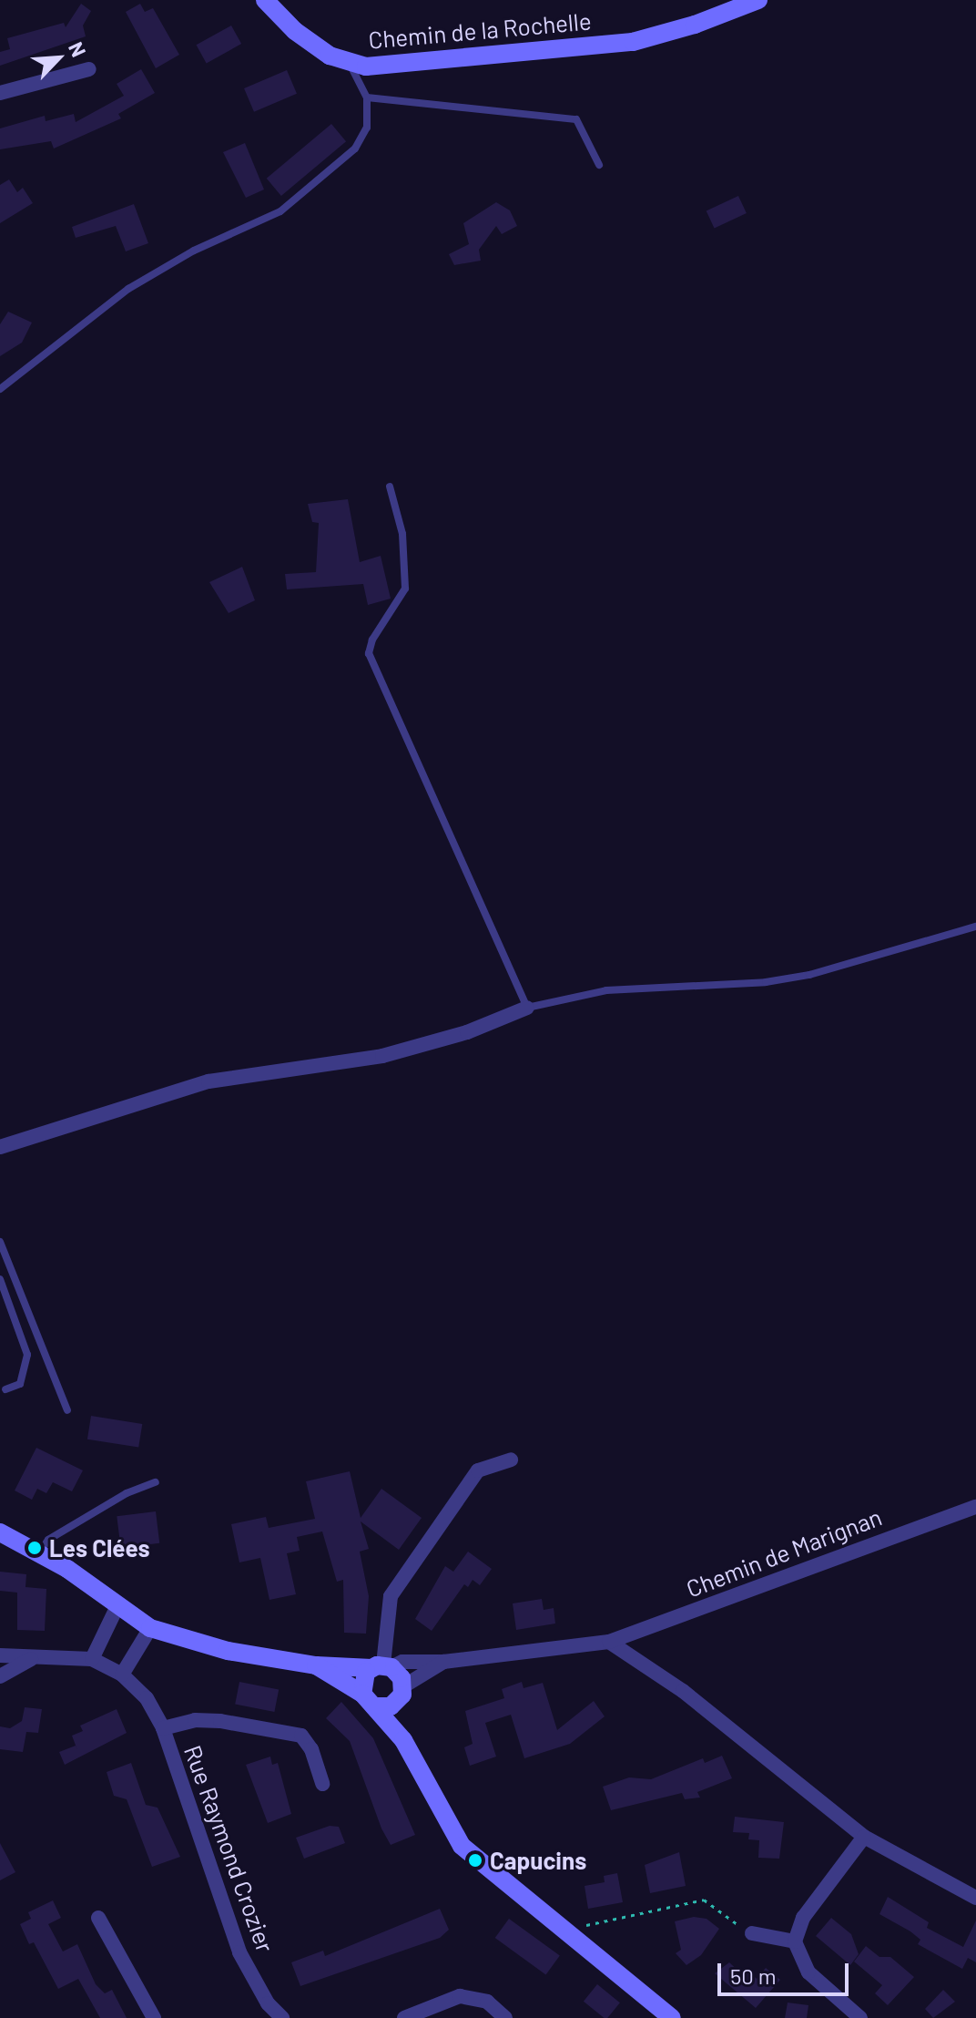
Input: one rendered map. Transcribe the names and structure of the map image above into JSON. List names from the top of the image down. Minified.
{"streets":{"street":["Chemin de la Rochelle","Chemin de Marignan","Rue Raymond Crozier"]},"places":["Les Clées","Capucins"],"scale_bar":"50 m","north":"top right"}
